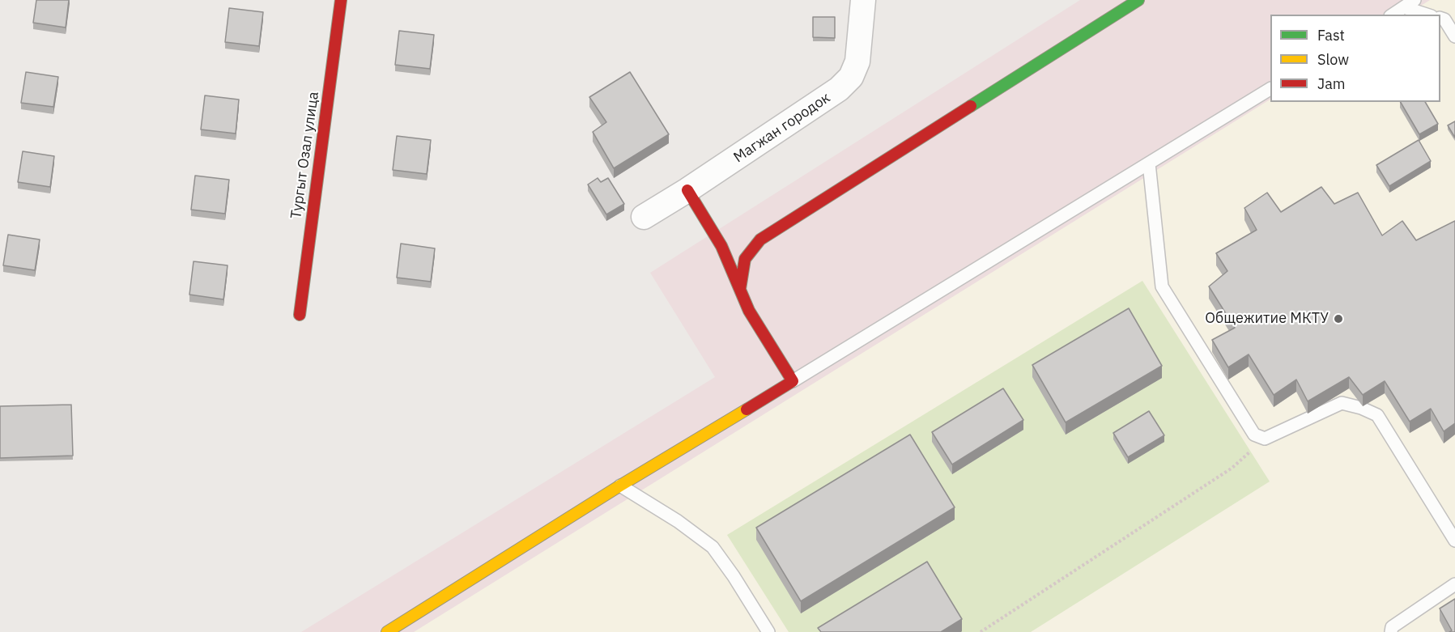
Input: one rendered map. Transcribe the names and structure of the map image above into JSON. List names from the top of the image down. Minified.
{"streets":{"street":["Магжан городок","Тургыт Озал улица"]},"places":["Общежитие МКТУ"],"legend":["Fast","Slow","Jam"]}
